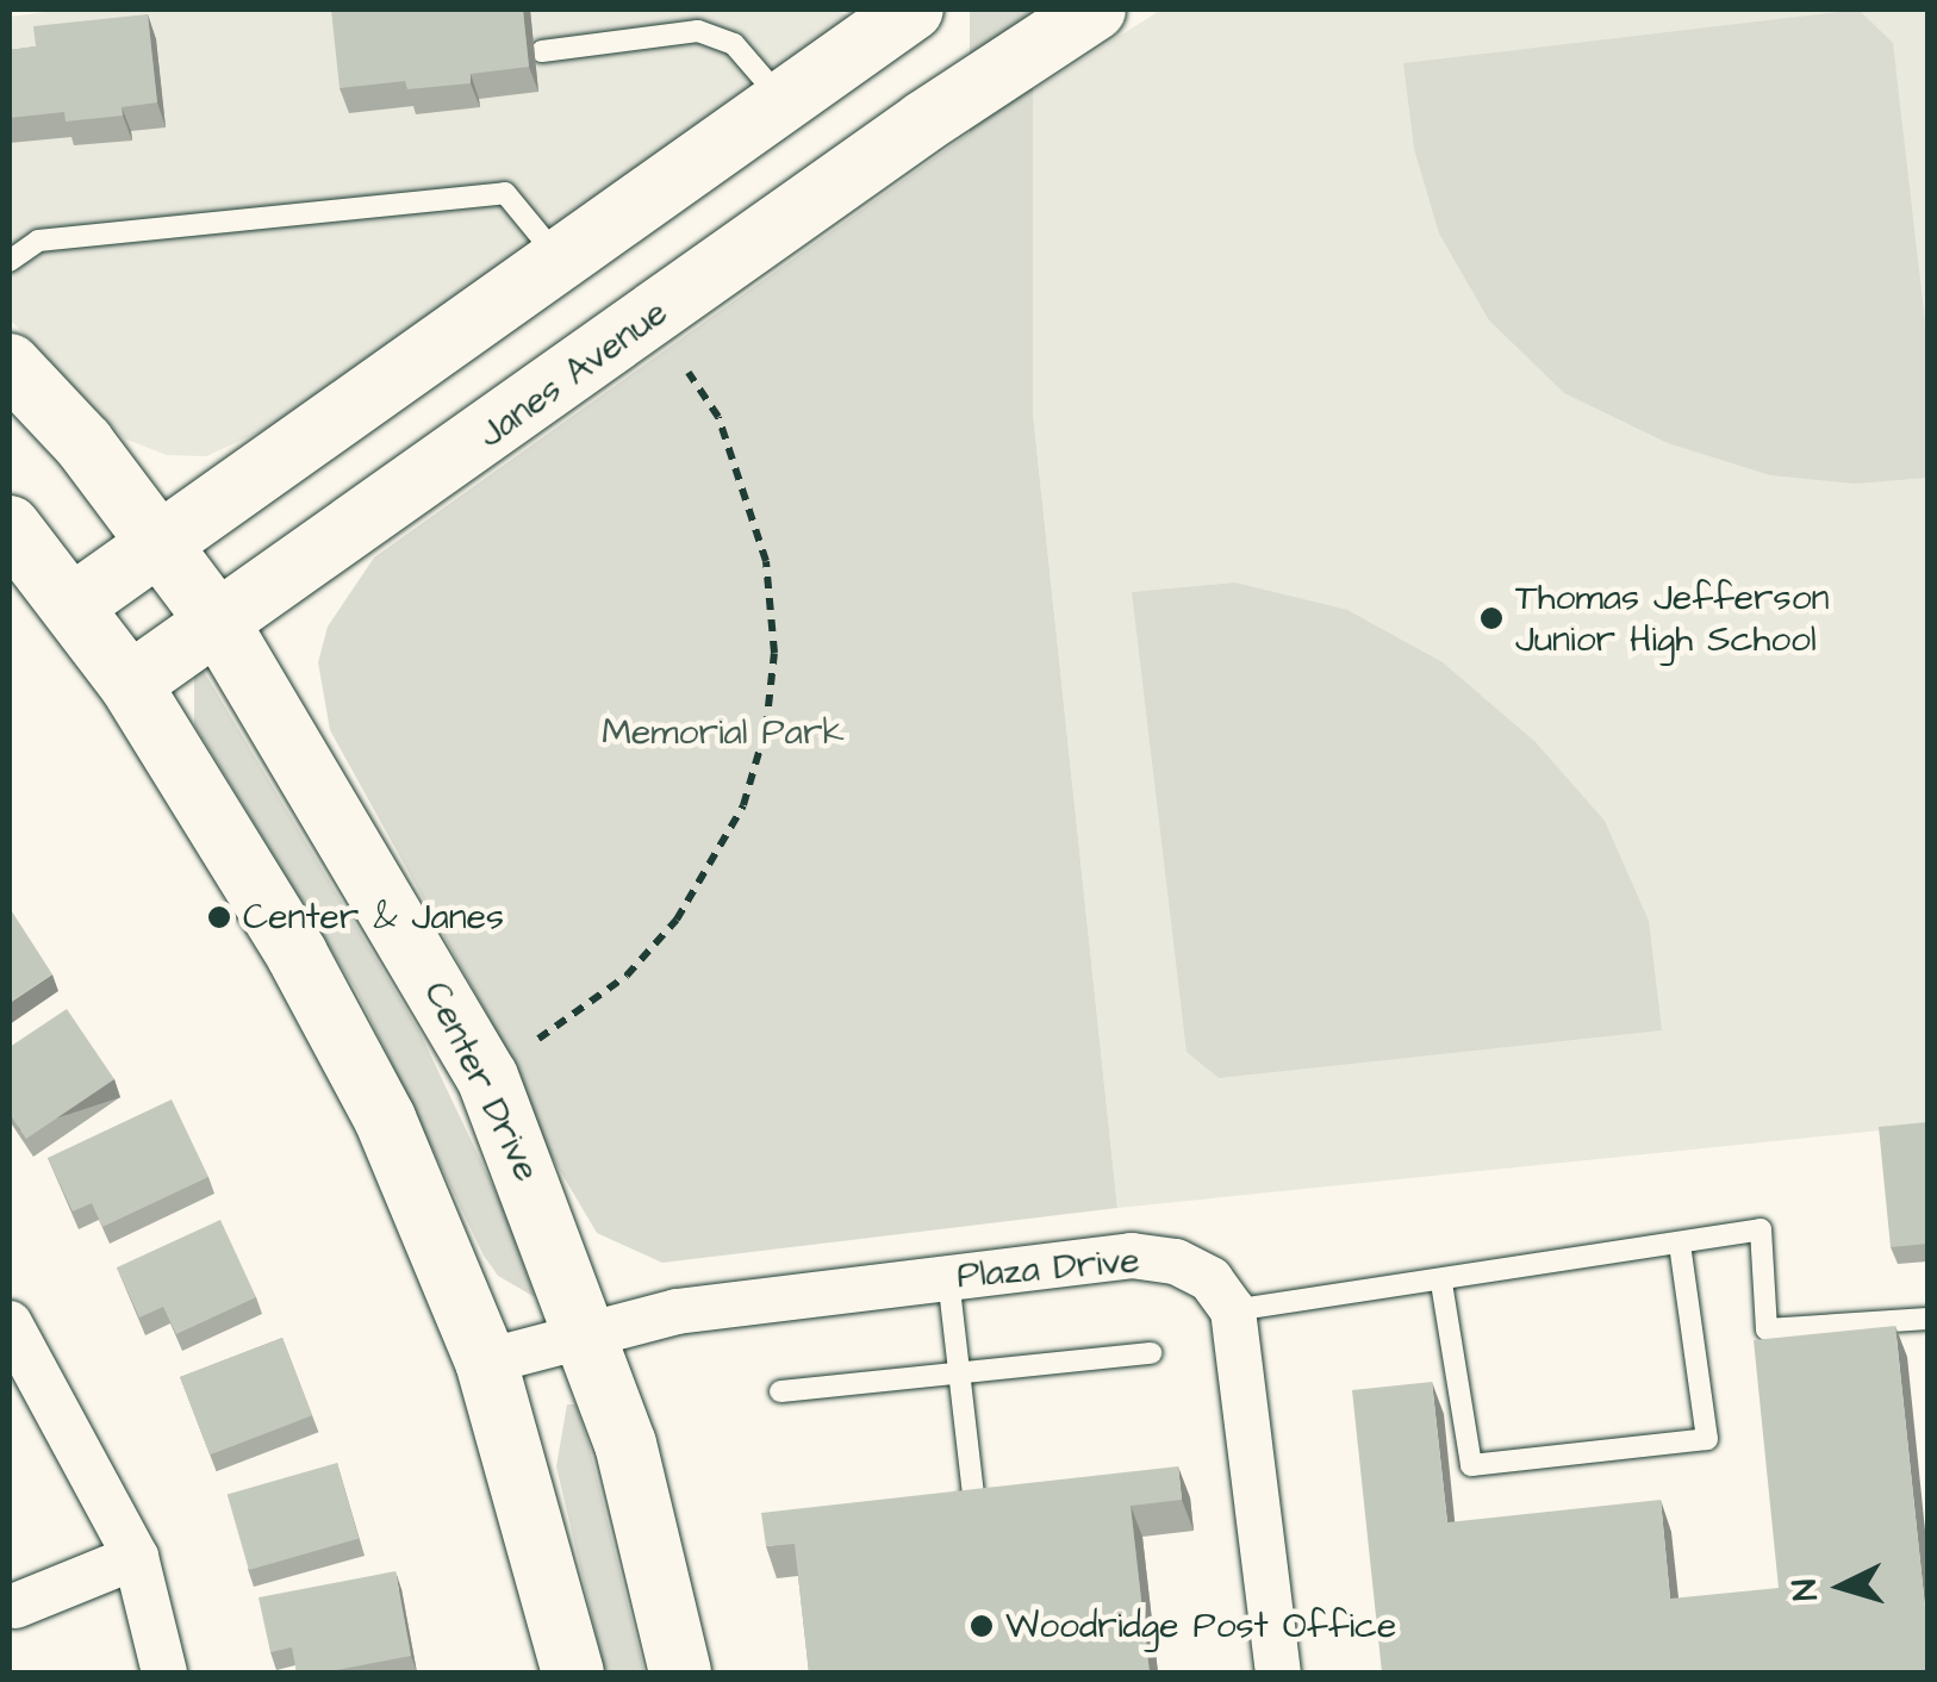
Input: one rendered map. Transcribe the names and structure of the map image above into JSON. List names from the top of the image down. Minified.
{"streets":{"street":["Janes Avenue","Center Drive","Plaza Drive"]},"crossings":[["Janes Avenue","Center Drive"],["Center Drive","Plaza Drive"]],"parks":["Memorial Park"],"places":["Thomas Jefferson Junior High School","Center & Janes","Woodridge Post Office"],"north":"left"}
